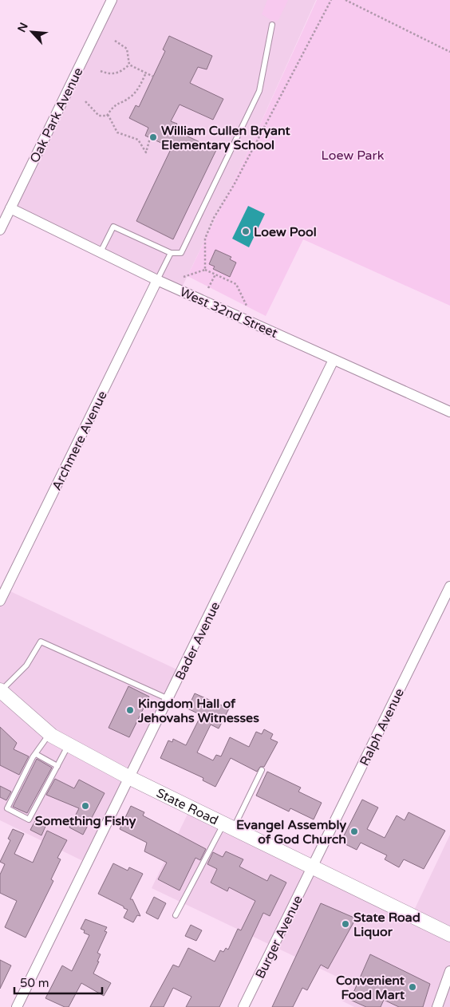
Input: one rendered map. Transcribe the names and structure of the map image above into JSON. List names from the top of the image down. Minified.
{"streets":{"main road":["State Road"],"street":["Oak Park Avenue","West 32nd Street","Archmere Avenue","Bader Avenue","Ralph Avenue","Burger Avenue"]},"crossings":[["Oak Park Avenue","West 32nd Street"],["West 32nd Street","Archmere Avenue"],["West 32nd Street","Bader Avenue"],["Bader Avenue","State Road"],["Ralph Avenue","State Road"],["Ralph Avenue","Burger Avenue"],["State Road","Burger Avenue"]],"parks":["Loew Park"],"places":["William Cullen Bryant Elementary School","Loew Pool","Kingdom Hall of Jehovahs Witnesses","Something Fishy","Evangel Assembly of God Church","State Road Liquor","Convenient Food Mart"],"scale_bar":"50 m","north":"top left"}
